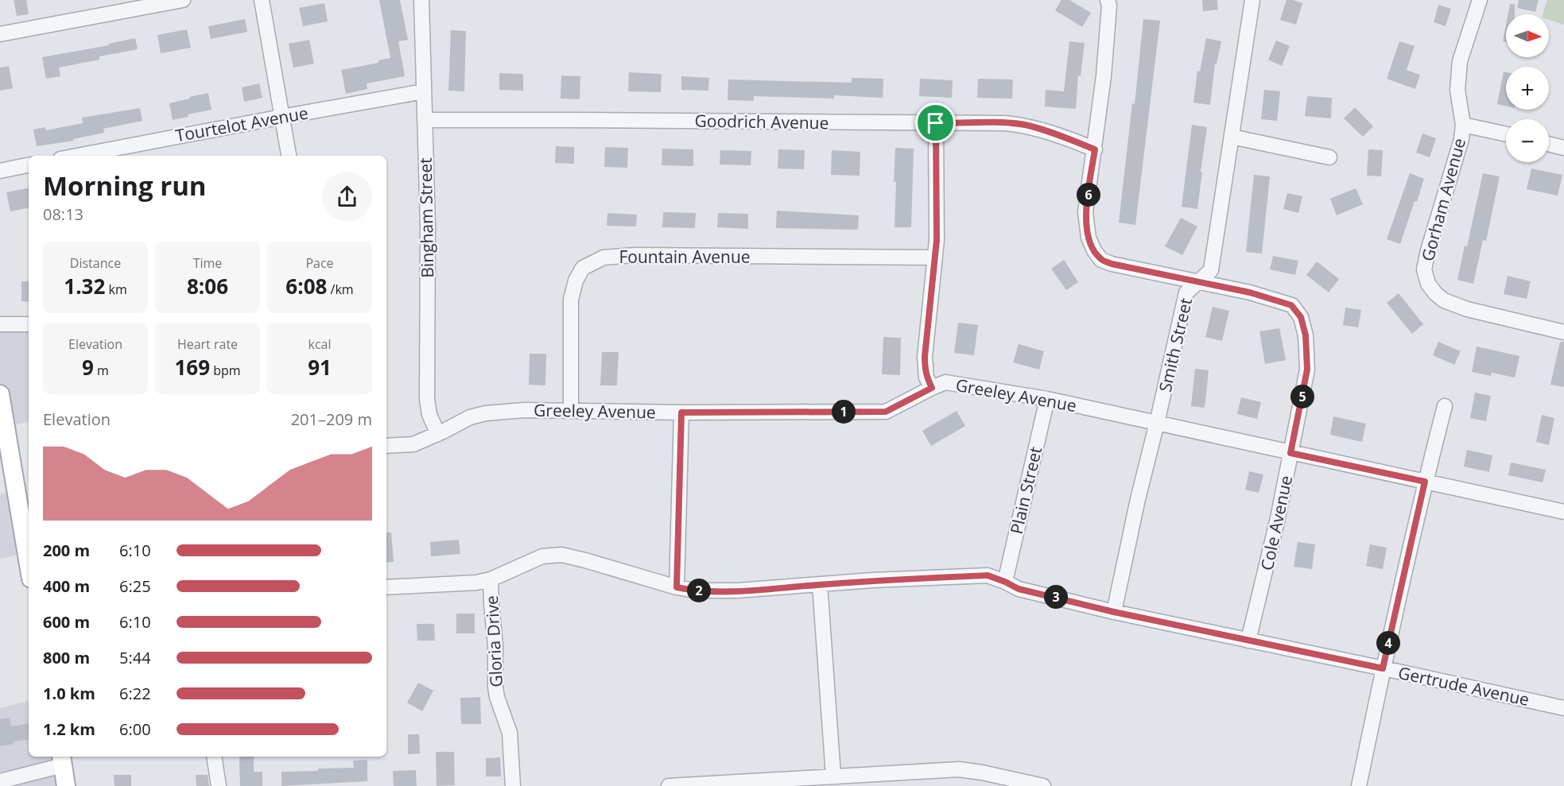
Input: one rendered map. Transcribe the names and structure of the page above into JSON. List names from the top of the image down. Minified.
{"streets":{"street":["Goodrich Avenue","Tourtelot Avenue","Gorham Avenue","Bingham Street","Fountain Avenue","Smith Street","Greeley Avenue","Plain Street","Cole Avenue","Gloria Drive","Gertrude Avenue"]},"crossings":[["Goodrich Avenue","Bingham Street"],["Goodrich Avenue","Cole Avenue"],["Tourtelot Avenue","Bingham Street"],["Bingham Street","Greeley Avenue"],["Fountain Avenue","Greeley Avenue"],["Smith Street","Greeley Avenue"],["Smith Street","Cole Avenue"],["Smith Street","Gertrude Avenue"],["Greeley Avenue","Plain Street"],["Greeley Avenue","Cole Avenue"],["Plain Street","Gertrude Avenue"],["Cole Avenue","Gertrude Avenue"],["Gloria Drive","Gertrude Avenue"]],"north":"right","page":{"map_buttons":["+","−"],"heading":["Morning run","08:13"],"pins":["6","5","1","2","3","4"],"stats":[["Distance","1.32 km"],["Time","8:06"],["Pace","6:08 /km"],["Elevation","9 m"],["Heart rate","169 bpm"],["kcal","91"]],"chart":["Elevation","201–209 m"],"list":[{"name":"200 m","note":"6:10"},{"name":"400 m","note":"6:25"},{"name":"600 m","note":"6:10"},{"name":"800 m","note":"5:44"},{"name":"1.0 km","note":"6:22"},{"name":"1.2 km","note":"6:00"}]}}
